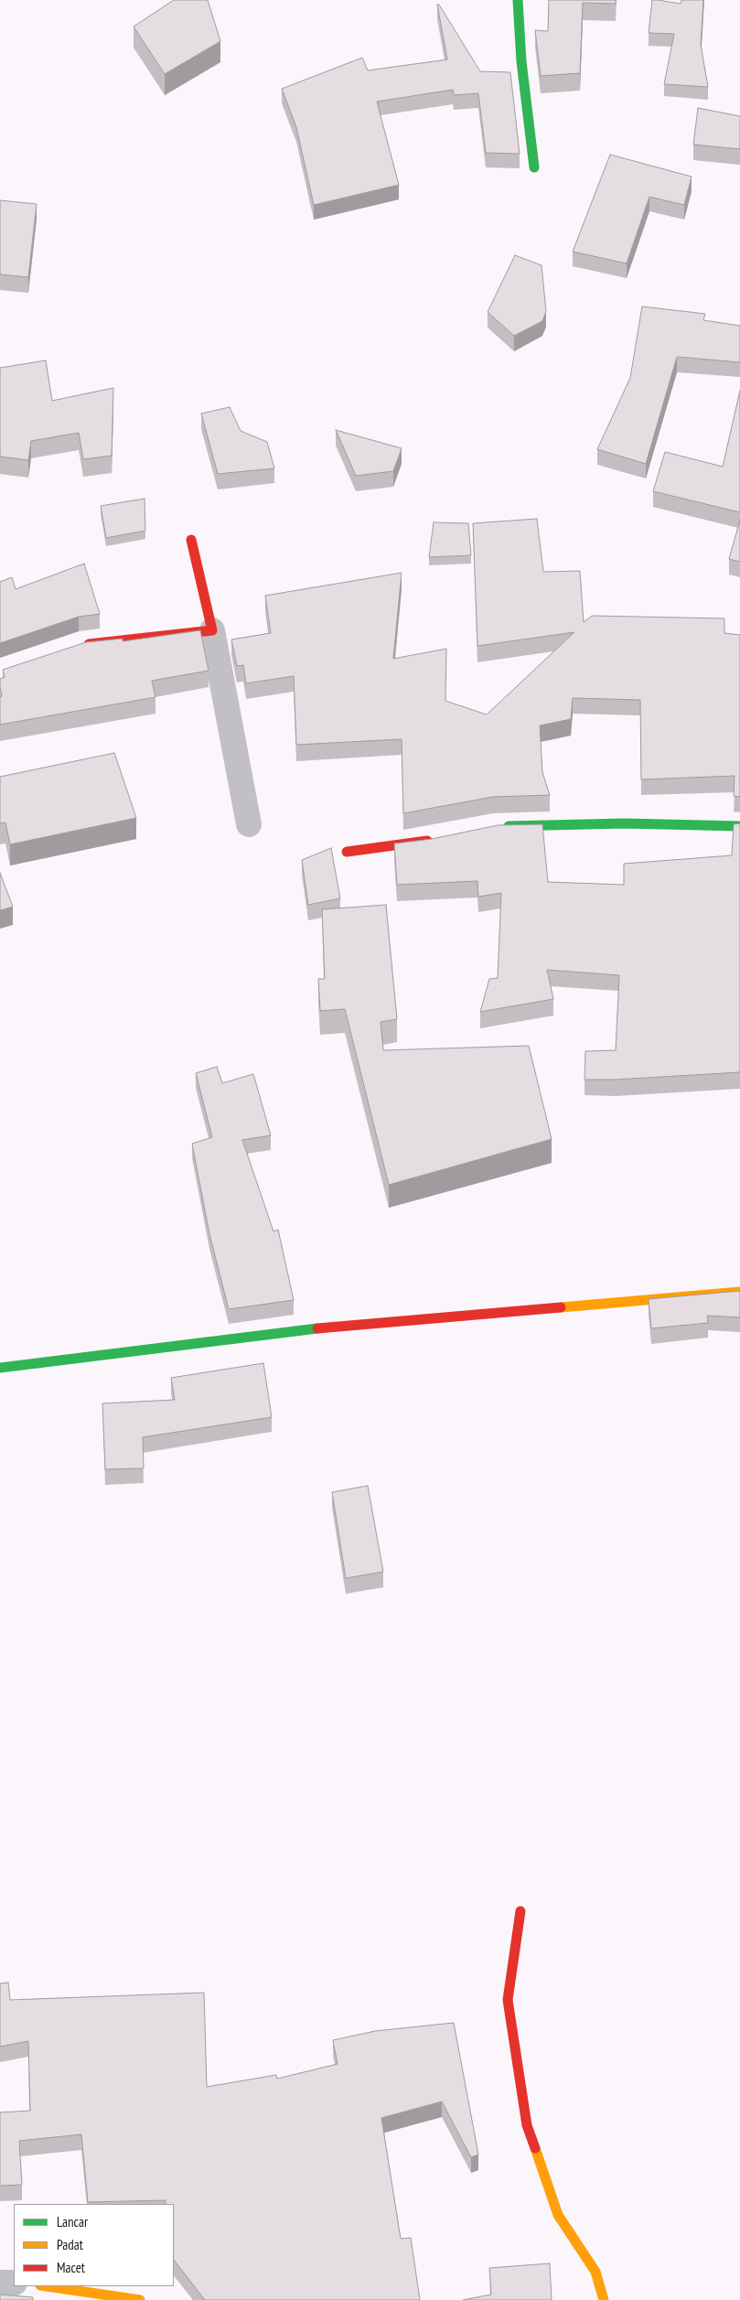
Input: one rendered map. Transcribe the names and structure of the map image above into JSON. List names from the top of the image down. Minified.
{"legend":["Lancar","Padat","Macet"]}
